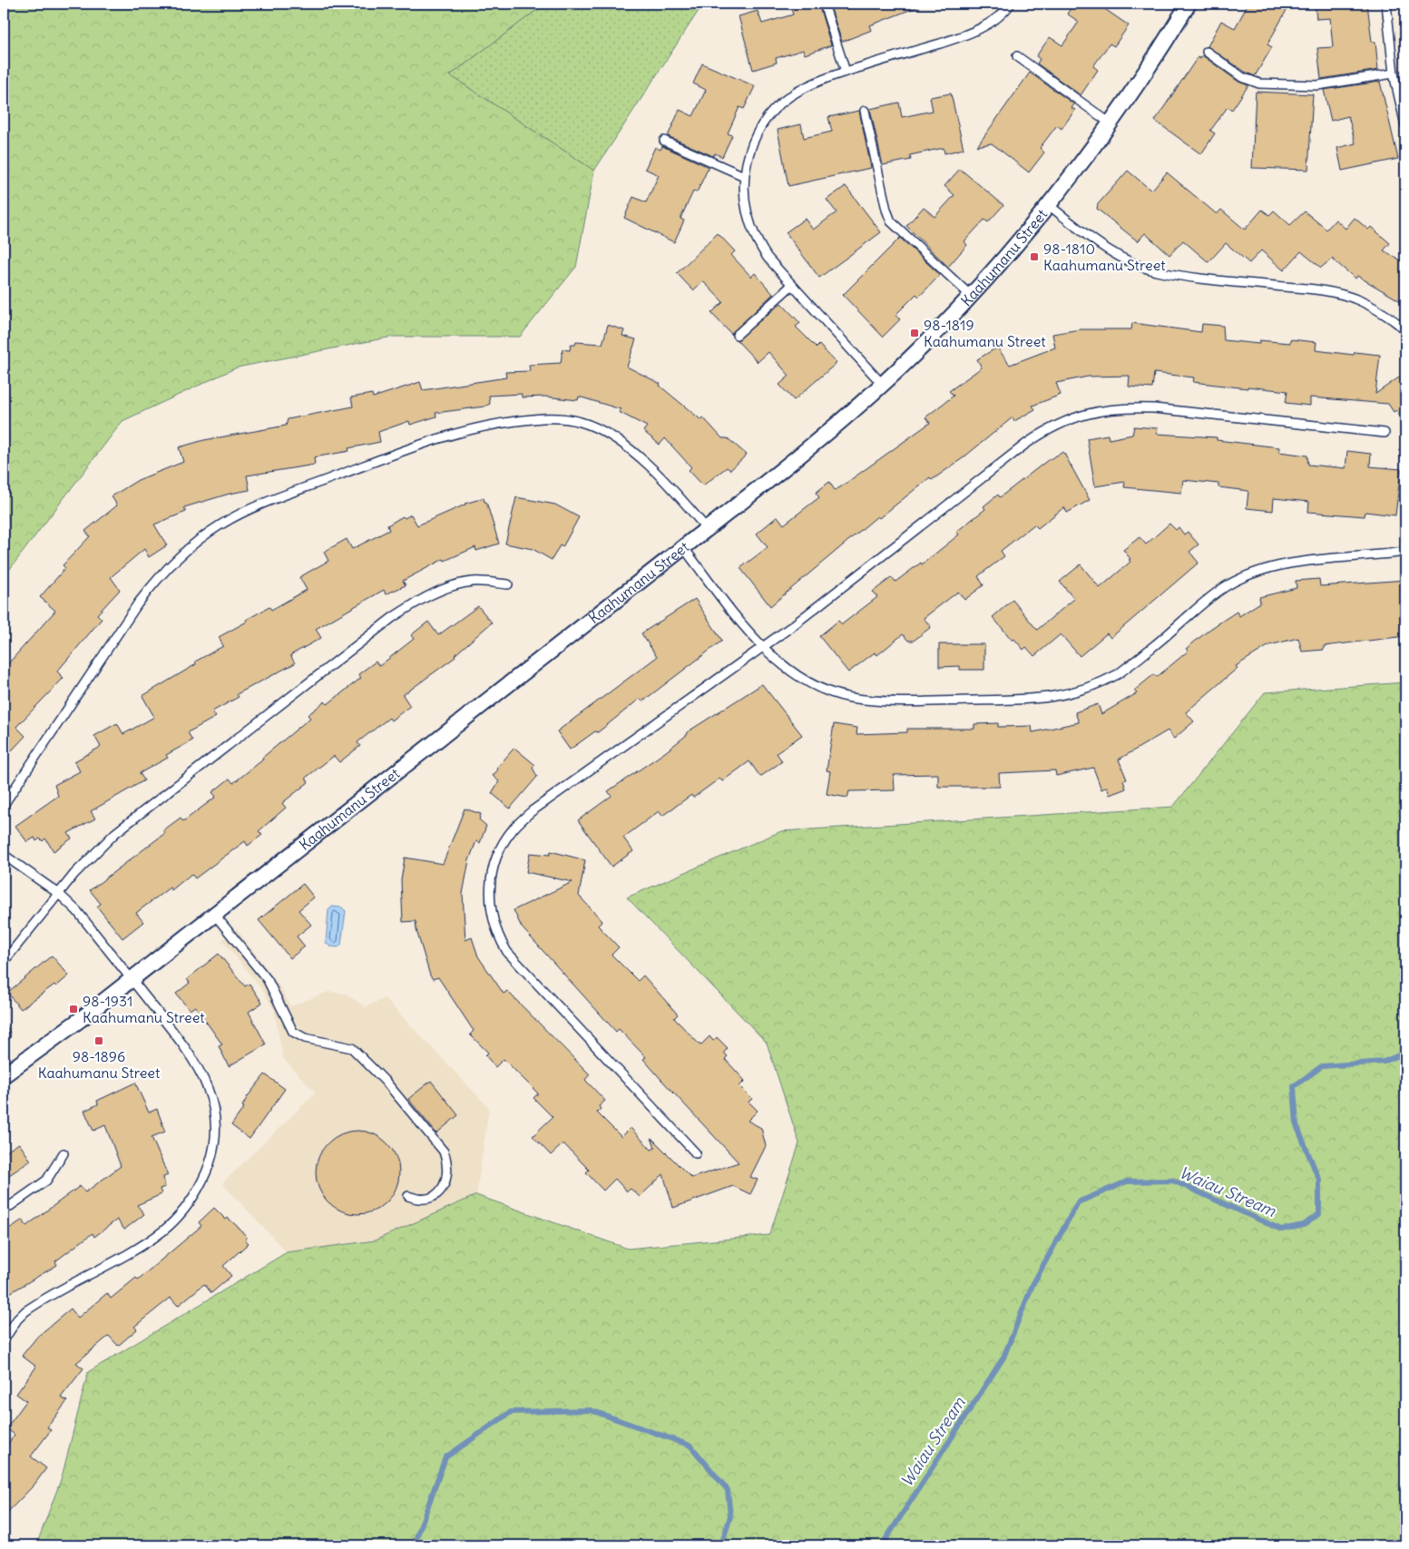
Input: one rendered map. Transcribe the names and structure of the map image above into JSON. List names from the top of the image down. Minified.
{"streets":{"street":["Kaahumanu Street"]},"water":["Waiau Stream"],"places":{"transit":["98-1810 Kaahumanu Street","98-1819 Kaahumanu Street","98-1931 Kaahumanu Street","98-1896 Kaahumanu Street"]}}
